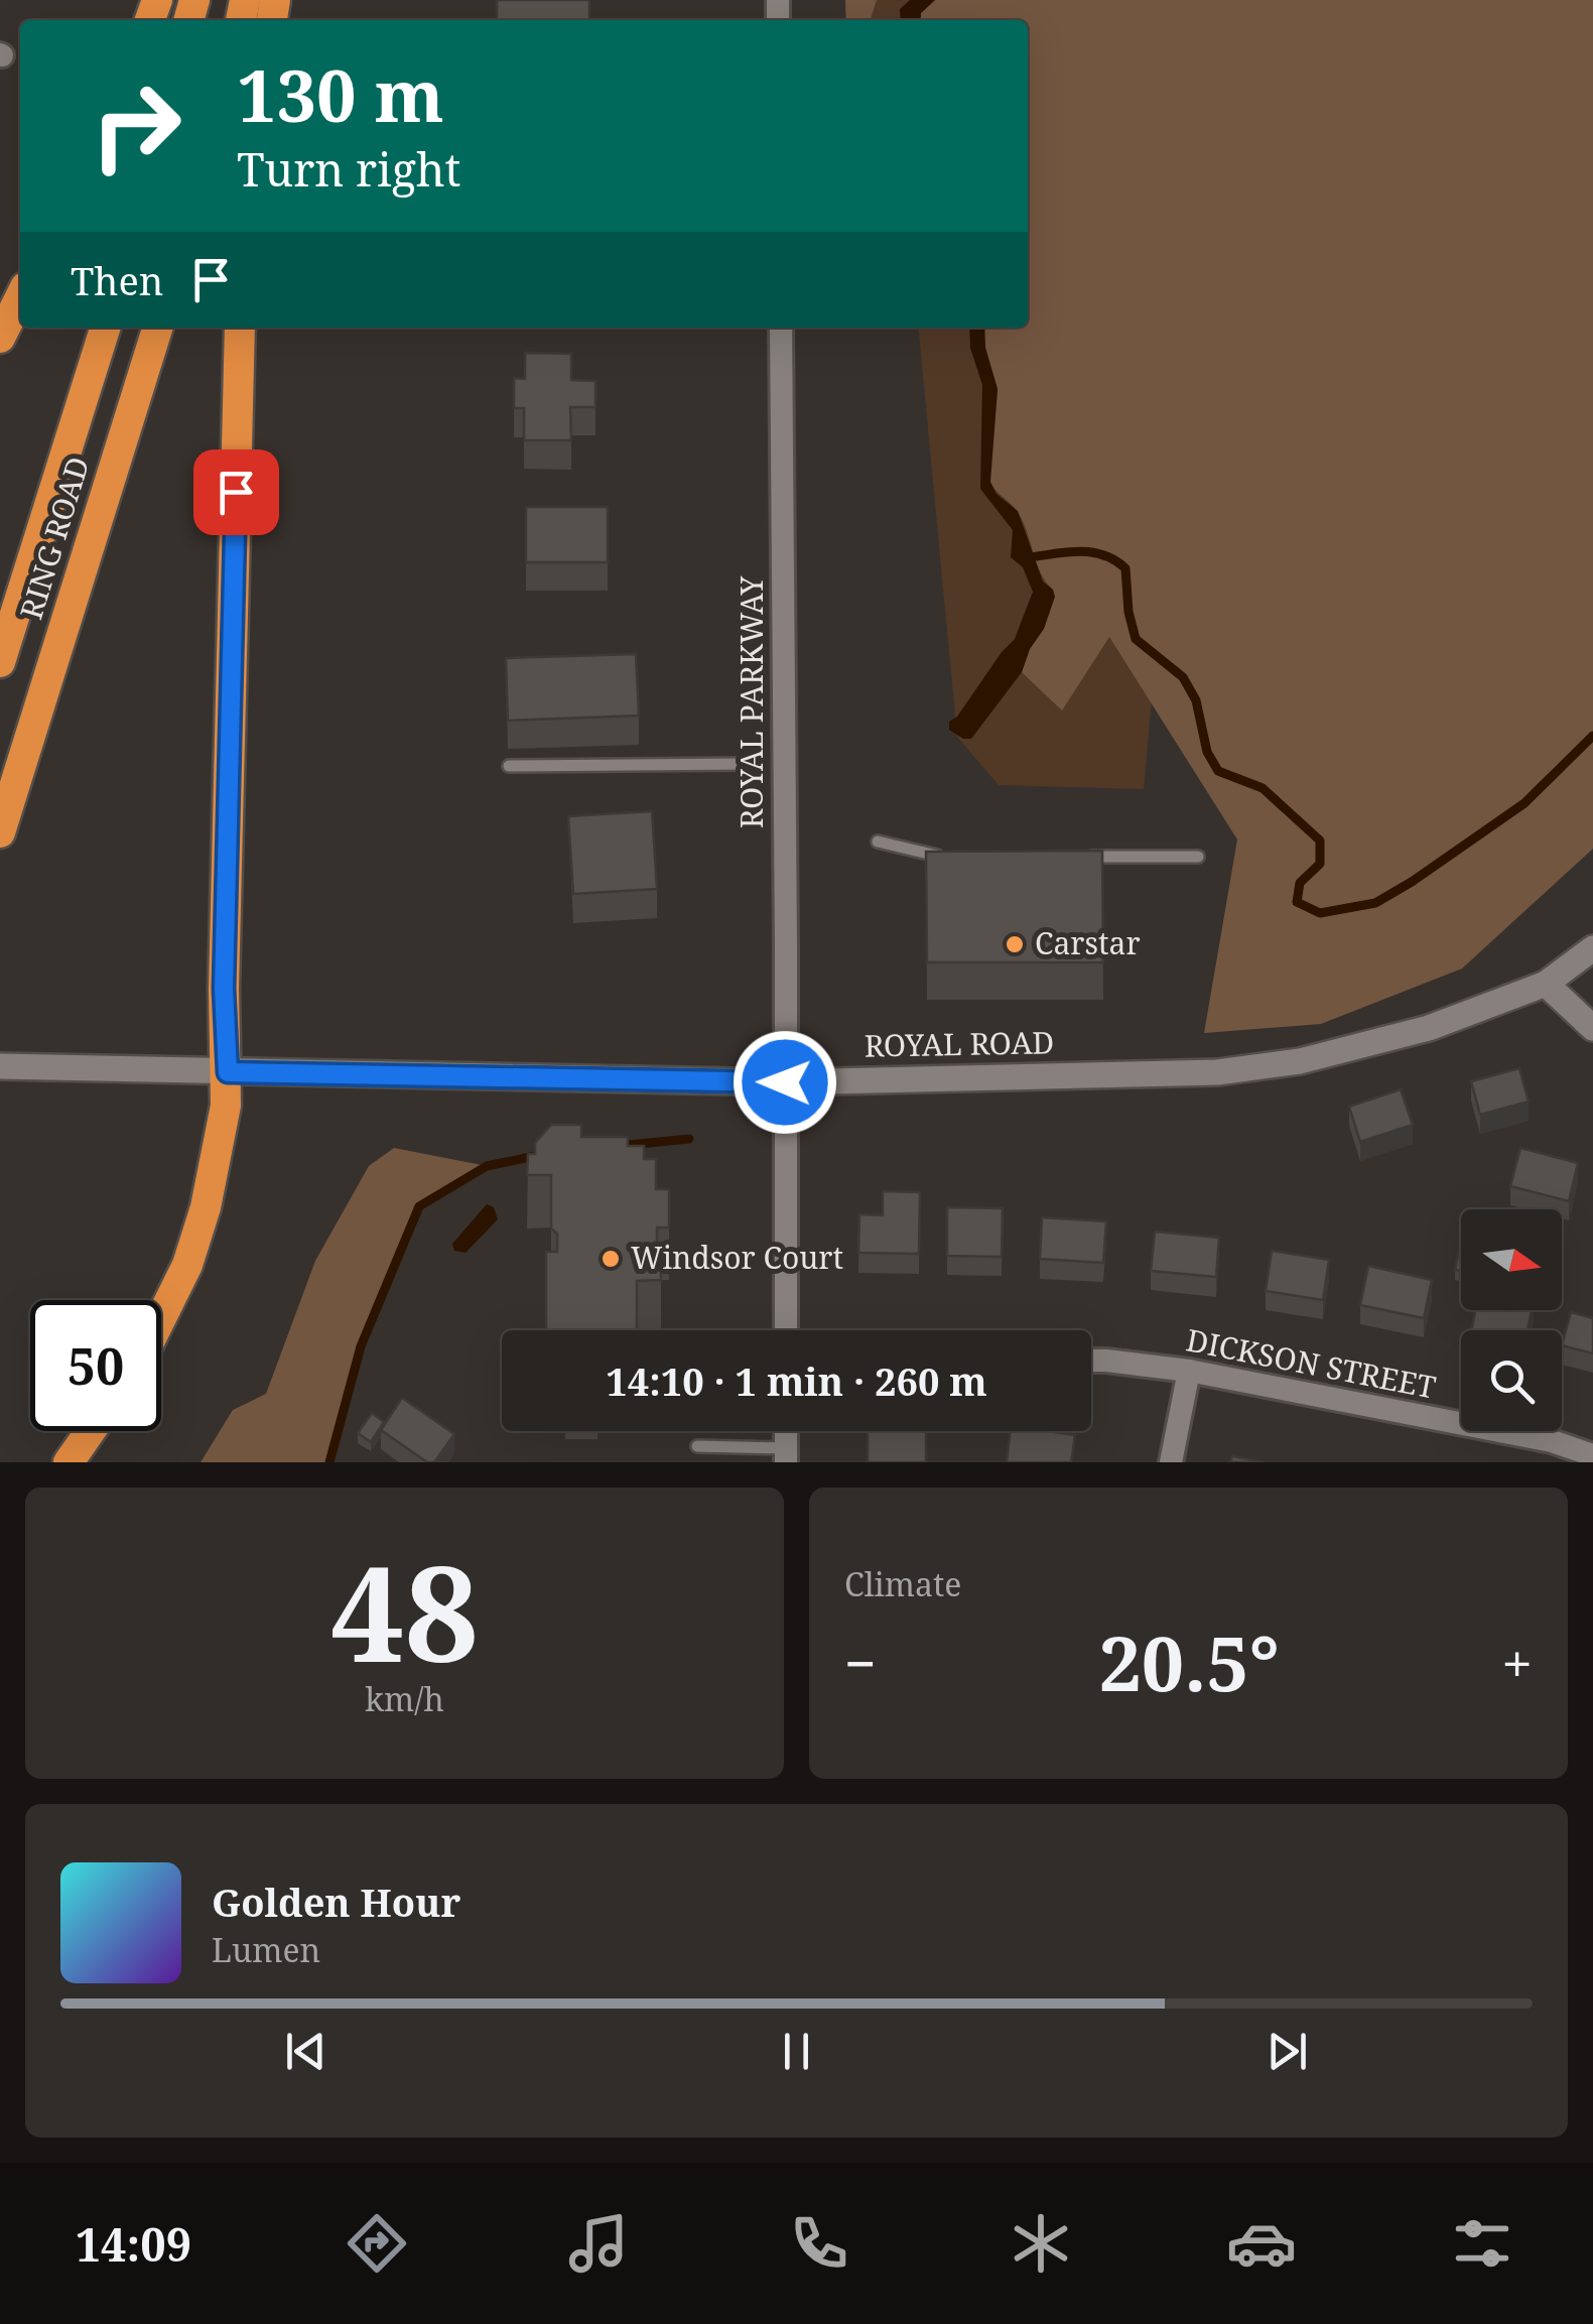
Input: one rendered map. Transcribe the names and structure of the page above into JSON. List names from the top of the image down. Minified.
{"streets":{"highway":["RING ROAD"],"main road":["ROYAL ROAD"],"street":["ROYAL PARKWAY","DICKSON STREET"]},"crossings":[["ROYAL PARKWAY","ROYAL ROAD"]],"places":["Carstar","Windsor Court"],"north":"right","page":{"turn":["130 m","Turn right"],"then":"Then","limit":"50","trip":"14:10 · 1 min · 260 m","tile":[["48","km/h"],"Climate"],"heat":["−","20.5°","+"],"song":["Golden Hour","Lumen"],"tabs":"14:09"}}
